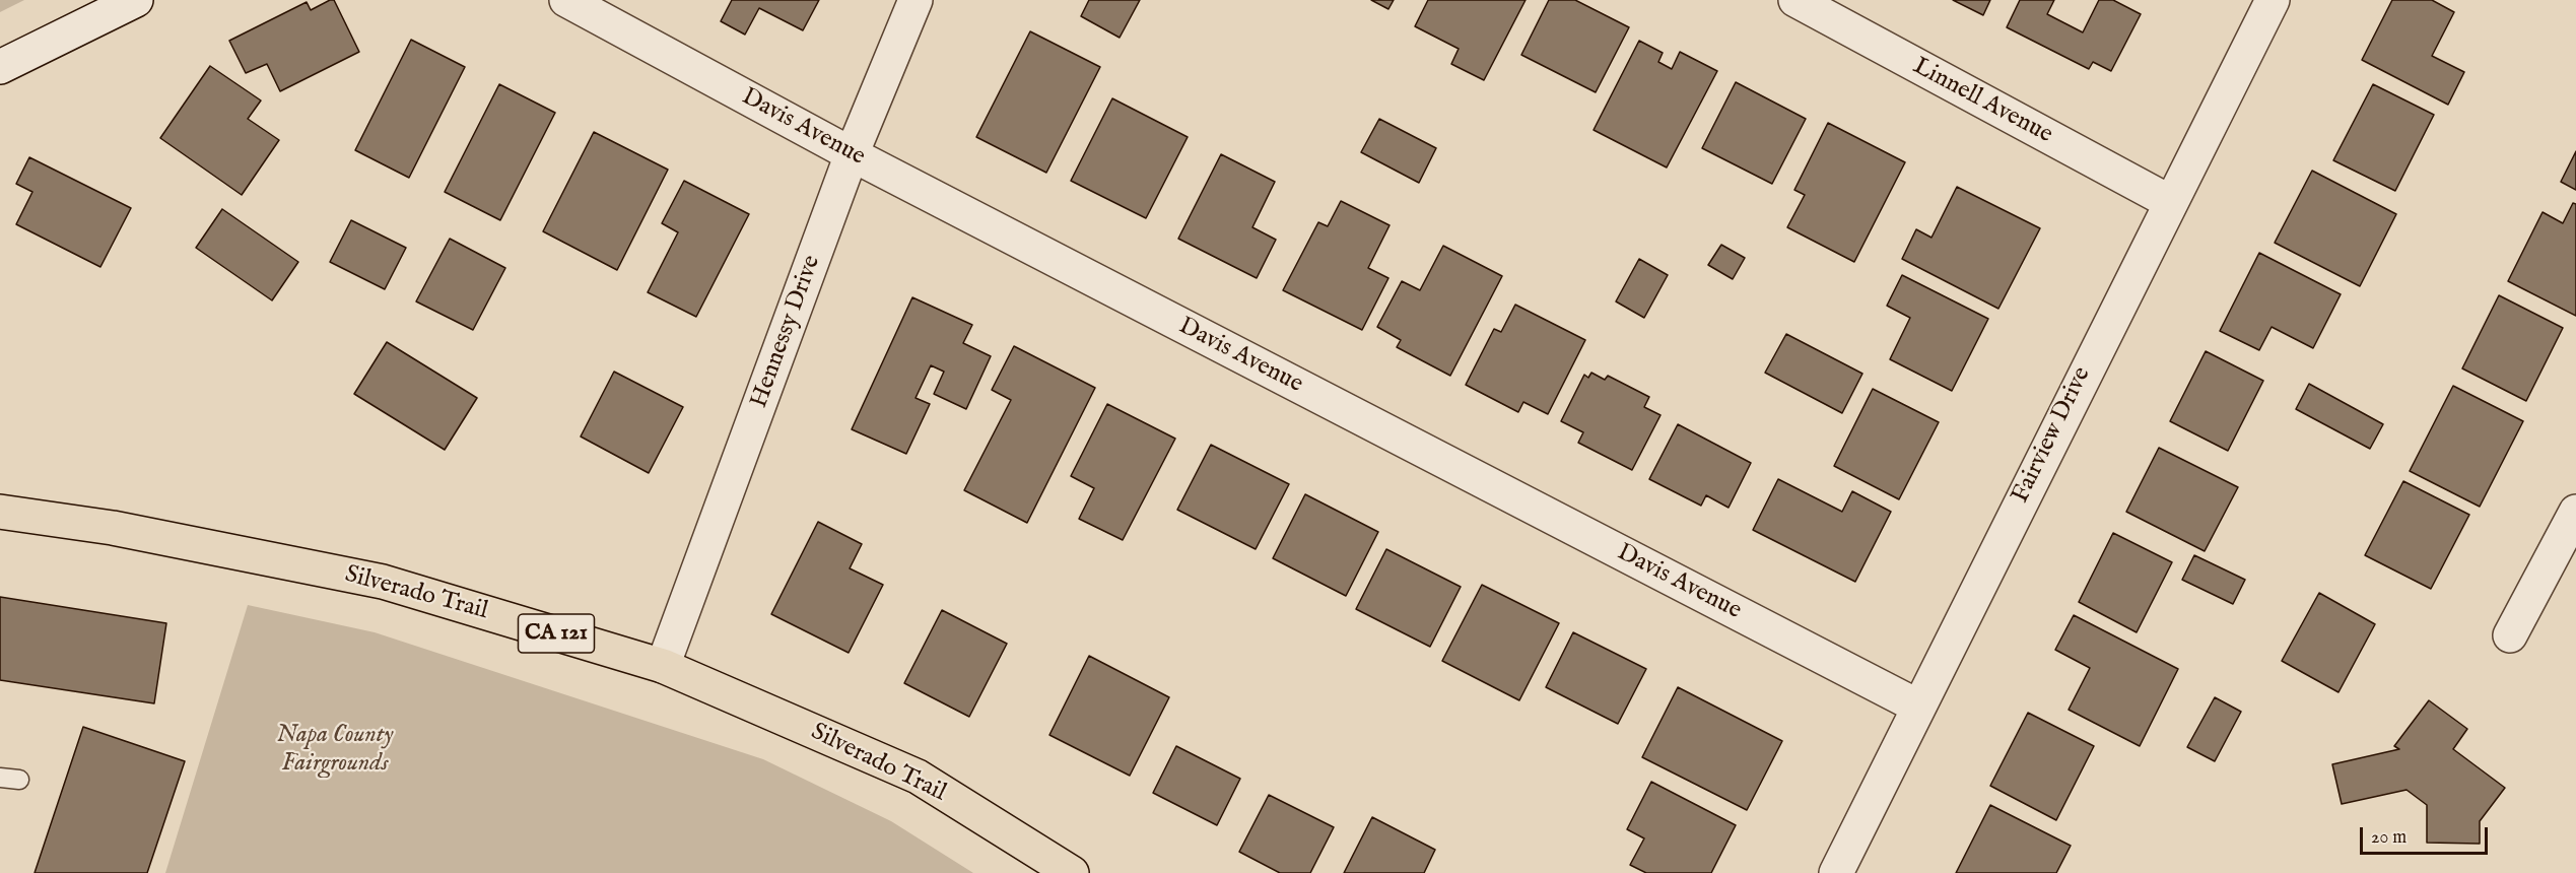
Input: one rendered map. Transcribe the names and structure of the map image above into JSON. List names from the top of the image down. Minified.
{"streets":{"main road":["Silverado Trail","CA 121"],"street":["Linnell Avenue","Davis Avenue","Hennessy Drive","Fairview Drive"]},"crossings":[["Linnell Avenue","Fairview Drive"],["Davis Avenue","Hennessy Drive"],["Davis Avenue","Fairview Drive"],["Hennessy Drive","Silverado Trail"]],"parks":["Napa County Fairgrounds"],"scale_bar":"20 m"}
